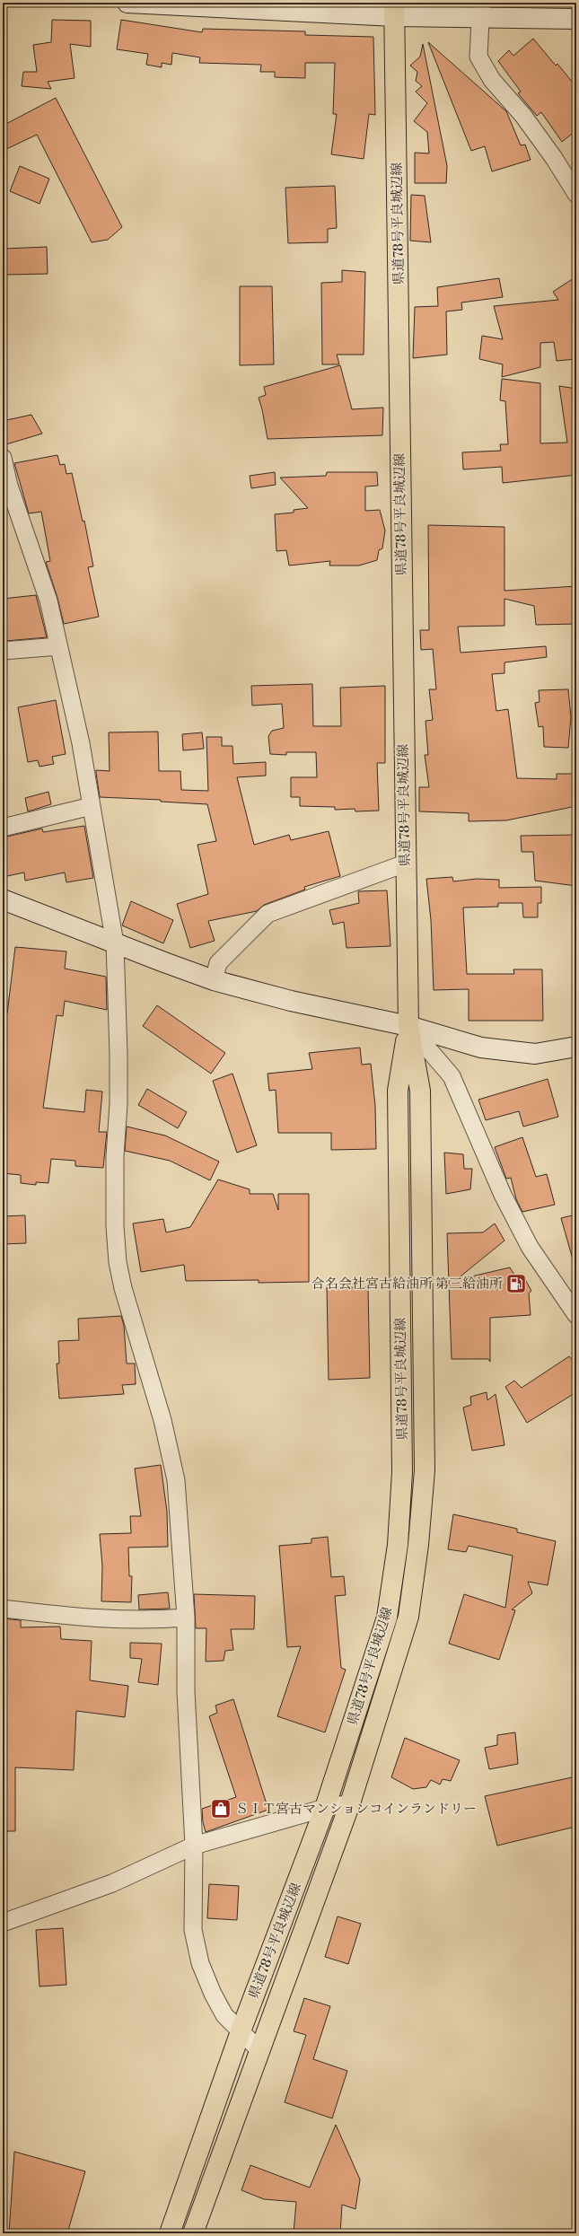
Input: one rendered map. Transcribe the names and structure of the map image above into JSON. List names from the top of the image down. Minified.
{"streets":{"main road":["県道78号平良城辺線"]},"places":{"fuel station":["合名会社宮古給油所 第三給油所"],"shop":["ＳＩＴ宮古マンションコインランドリー"]}}
